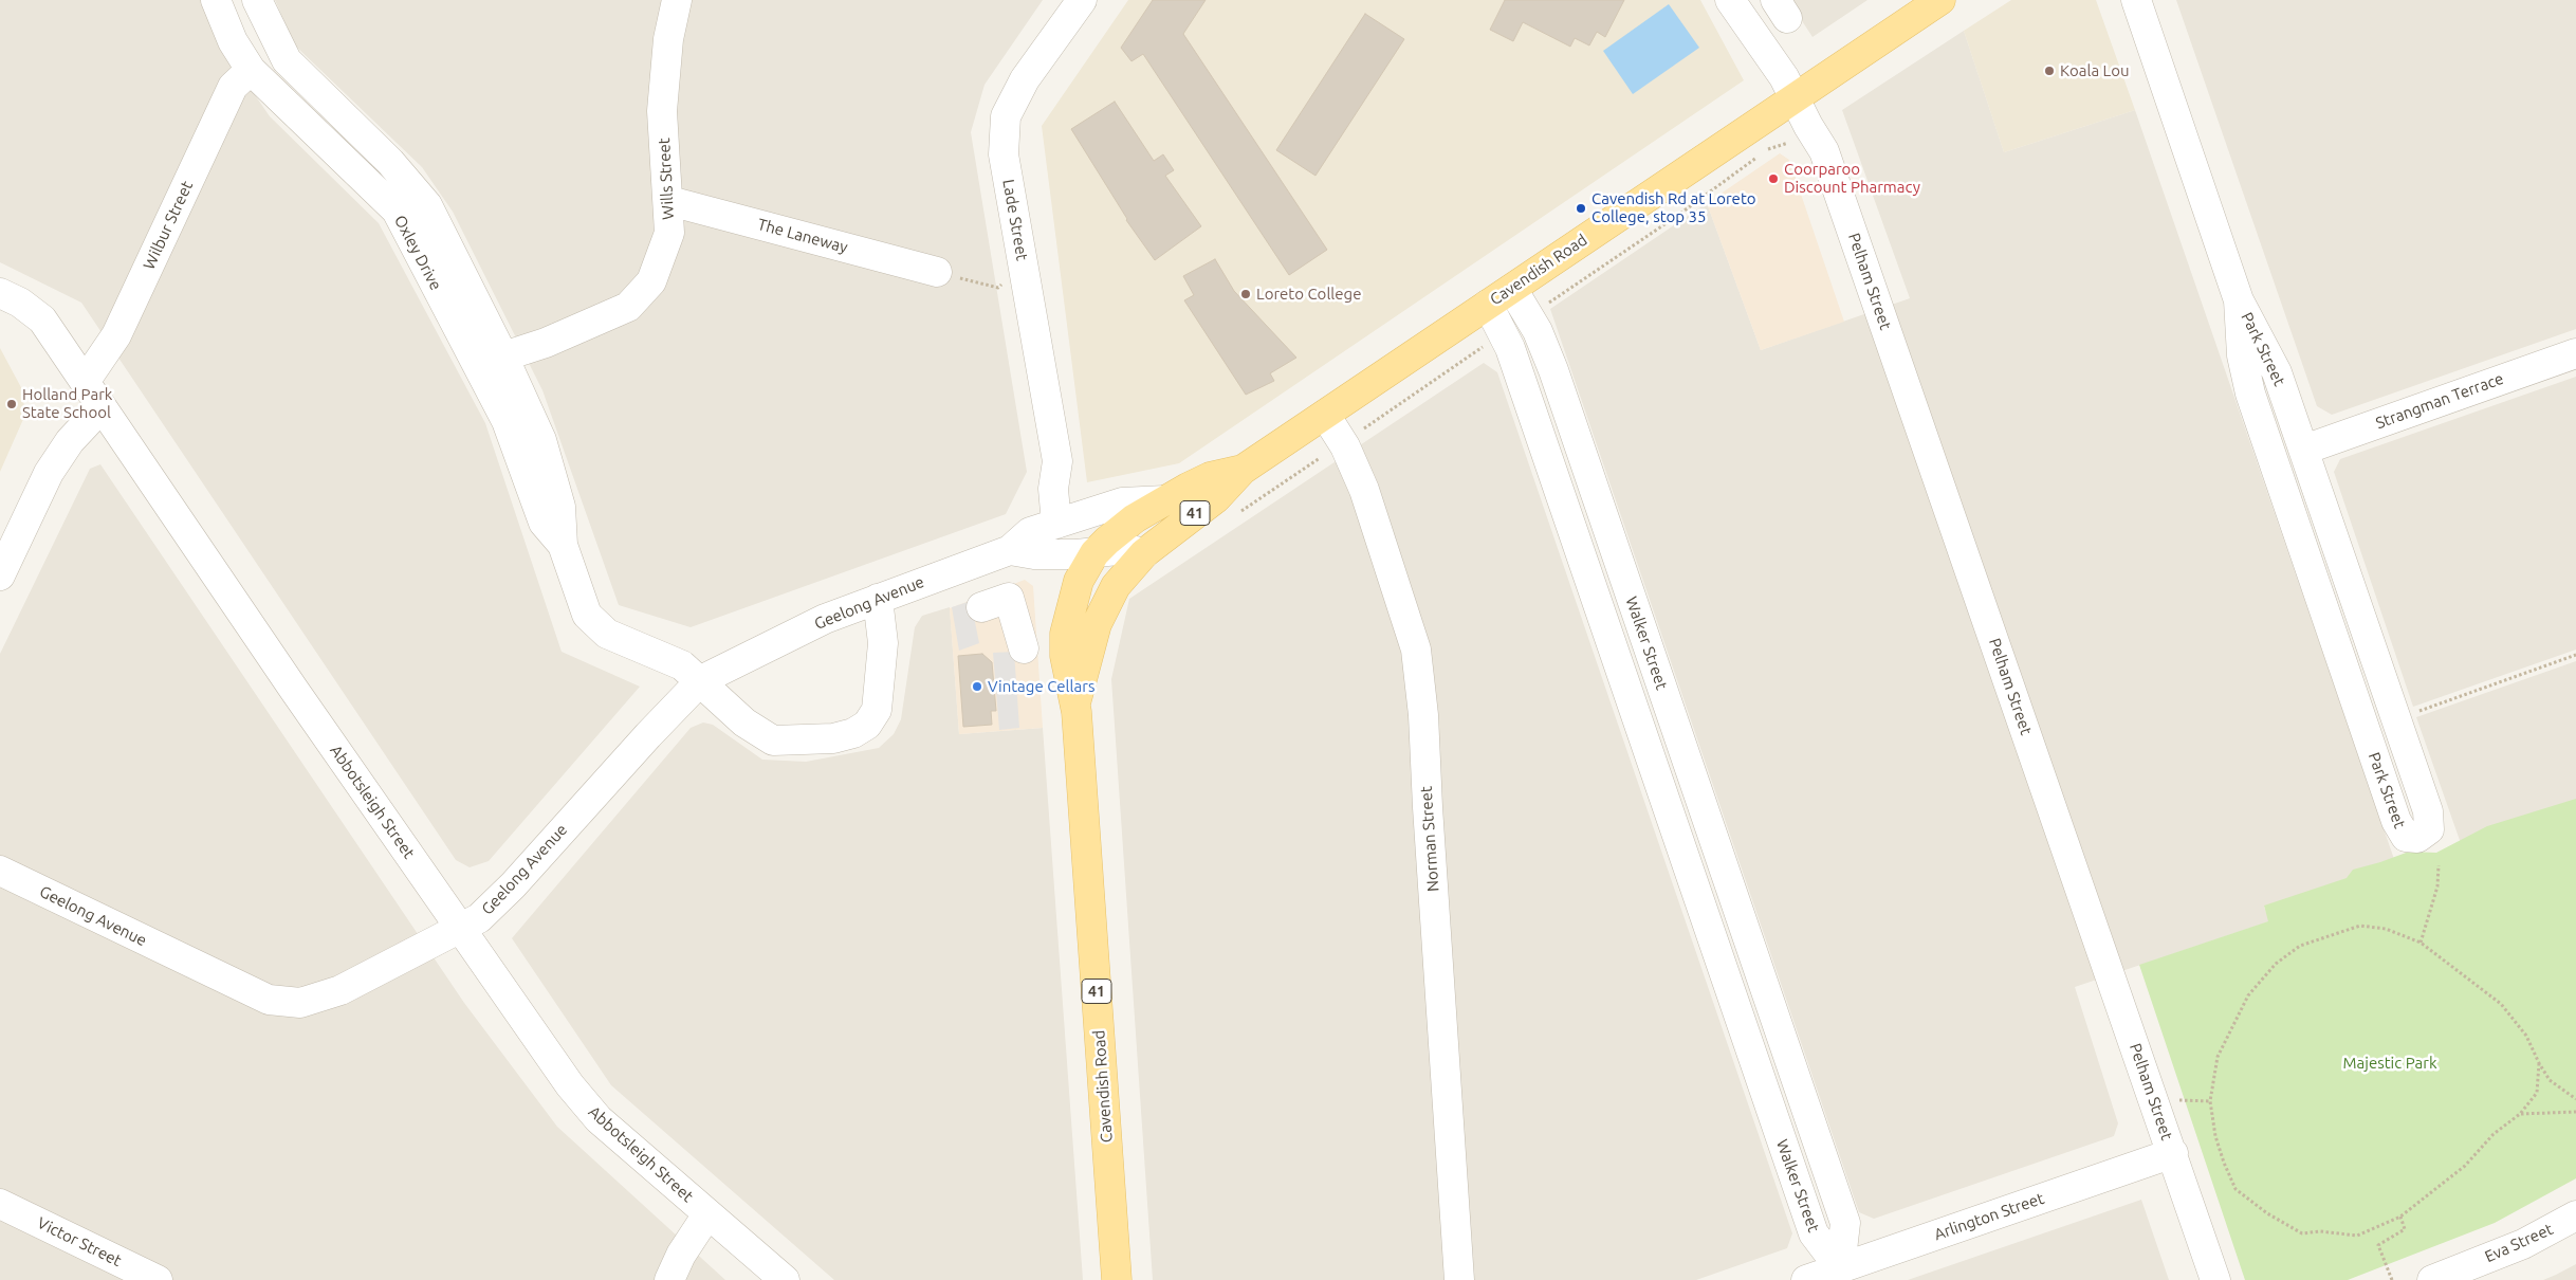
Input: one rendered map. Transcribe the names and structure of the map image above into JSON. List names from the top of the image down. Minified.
{"streets":{"main road":["Cavendish Road","41"],"street":["Wills Street","Lade Street","Wilbur Street","The Laneway","Oxley Drive","Pelham Street","Park Street","Strangman Terrace","Geelong Avenue","Walker Street","Abbotsleigh Street","Norman Street","Arlington Street","Victor Street","Eva Street"]},"crossings":[["Wills Street","The Laneway"],["Wills Street","Oxley Drive"],["Lade Street","Geelong Avenue"],["Wilbur Street","Oxley Drive"],["Wilbur Street","Abbotsleigh Street"],["Oxley Drive","Geelong Avenue"],["Cavendish Road","Pelham Street"],["Cavendish Road","Geelong Avenue"],["Cavendish Road","Walker Street"],["Cavendish Road","Norman Street"],["Pelham Street","Arlington Street"],["Park Street","Strangman Terrace"],["Geelong Avenue","Abbotsleigh Street"],["Walker Street","Arlington Street"]],"parks":["Majestic Park"],"places":["Koala Lou","Coorparoo Discount Pharmacy","Cavendish Rd at Loreto College, stop 35","Loreto College","Holland Park State School","Vintage Cellars"]}
